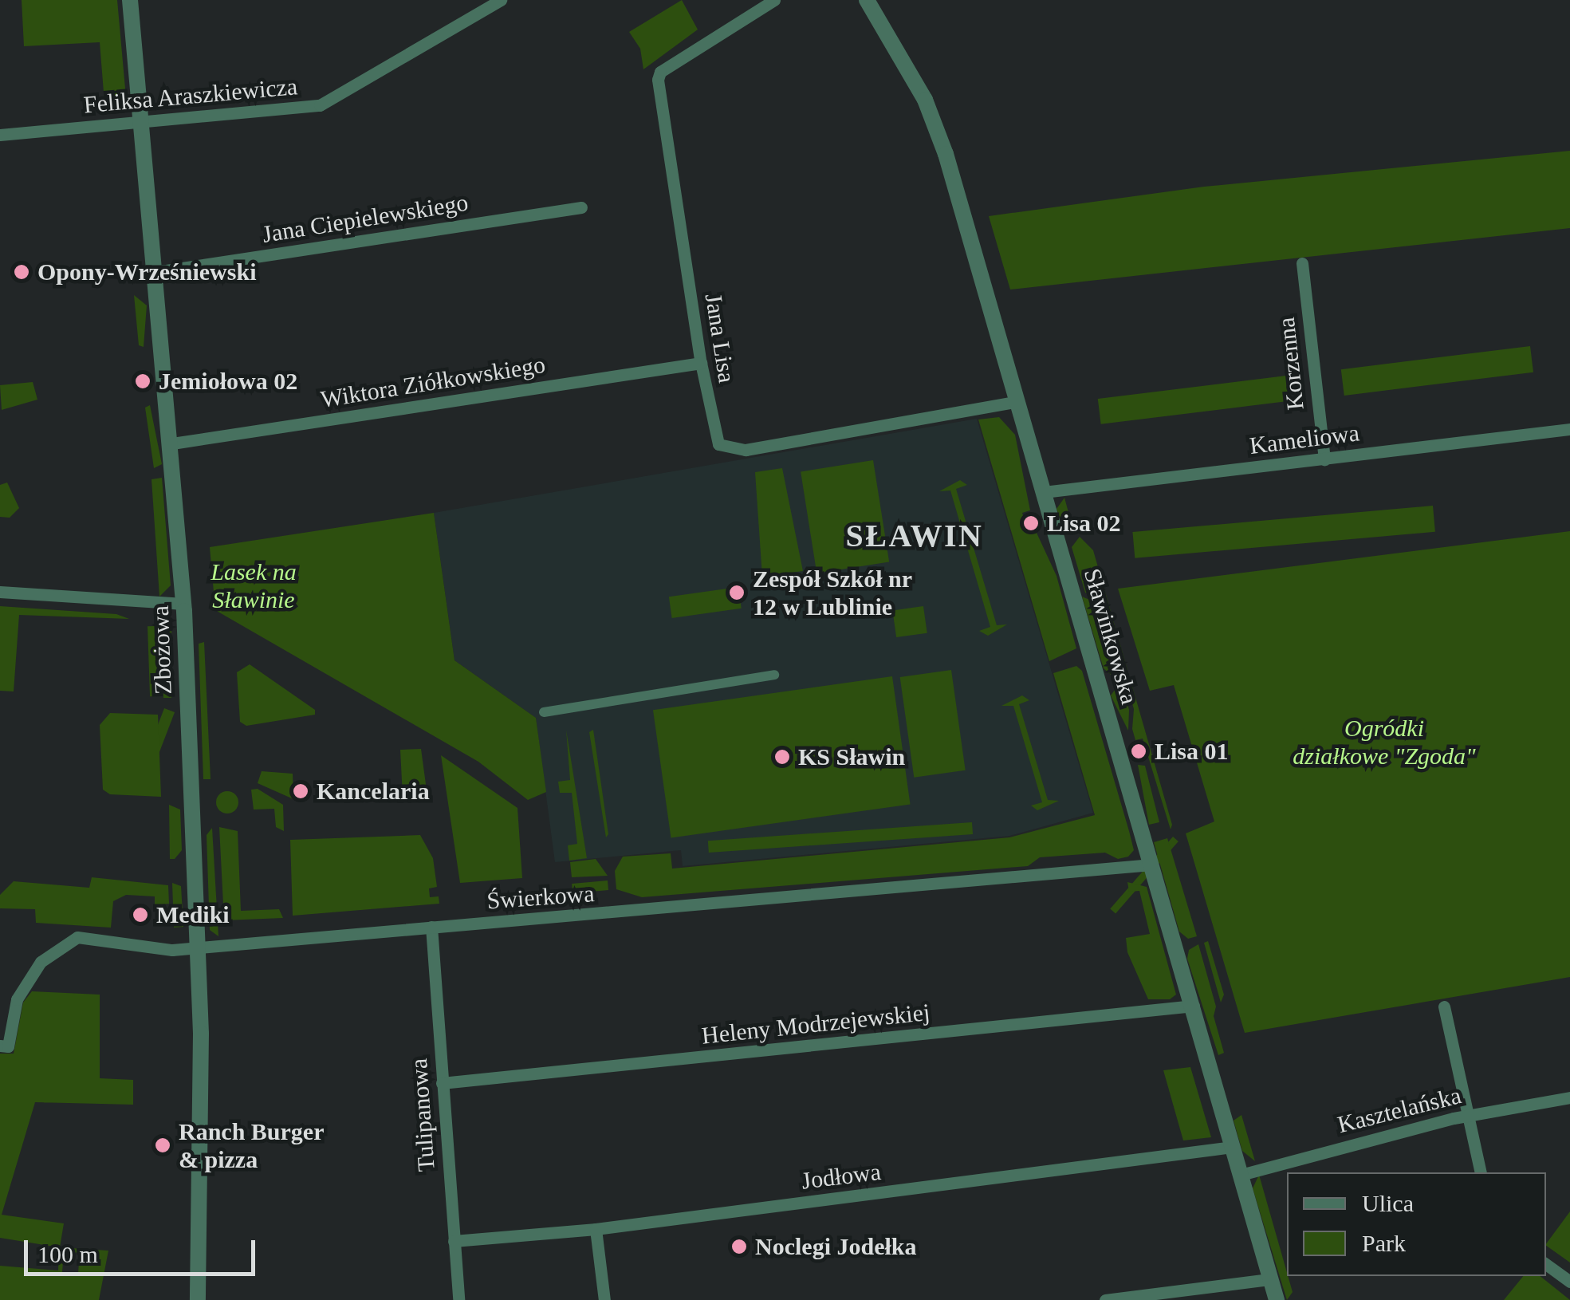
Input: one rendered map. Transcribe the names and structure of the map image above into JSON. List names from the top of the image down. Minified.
{"streets":{"street":["Feliksa Araszkiewicza","Jana Ciepielewskiego","Jana Lisa","Korzenna","Wiktora Ziółkowskiego","Kameliowa","Sławinkowska","Zbożowa","Świerkowa","Heleny Modrzejewskiej","Kasztelańska","Tulipanowa","Jodłowa"]},"crossings":[["Feliksa Araszkiewicza","Zbożowa"],["Jana Ciepielewskiego","Zbożowa"],["Jana Lisa","Wiktora Ziółkowskiego"],["Jana Lisa","Sławinkowska"],["Korzenna","Kameliowa"],["Wiktora Ziółkowskiego","Zbożowa"],["Kameliowa","Sławinkowska"],["Sławinkowska","Świerkowa"],["Sławinkowska","Heleny Modrzejewskiej"],["Sławinkowska","Kasztelańska"],["Sławinkowska","Jodłowa"],["Zbożowa","Świerkowa"],["Świerkowa","Tulipanowa"],["Heleny Modrzejewskiej","Tulipanowa"],["Tulipanowa","Jodłowa"]],"districts":["SŁAWIN"],"parks":["Lasek na Sławinie","Ogródki działkowe \"Zgoda\""],"places":["Opony-Wrześniewski","Jemiołowa 02","Lisa 02","Zespół Szkół nr 12 w Lublinie","Lisa 01","KS Sławin","Kancelaria","Mediki","Ranch Burger & pizza","Noclegi Jodełka"],"legend":["Ulica","Park"],"scale_bar":"100 m"}
